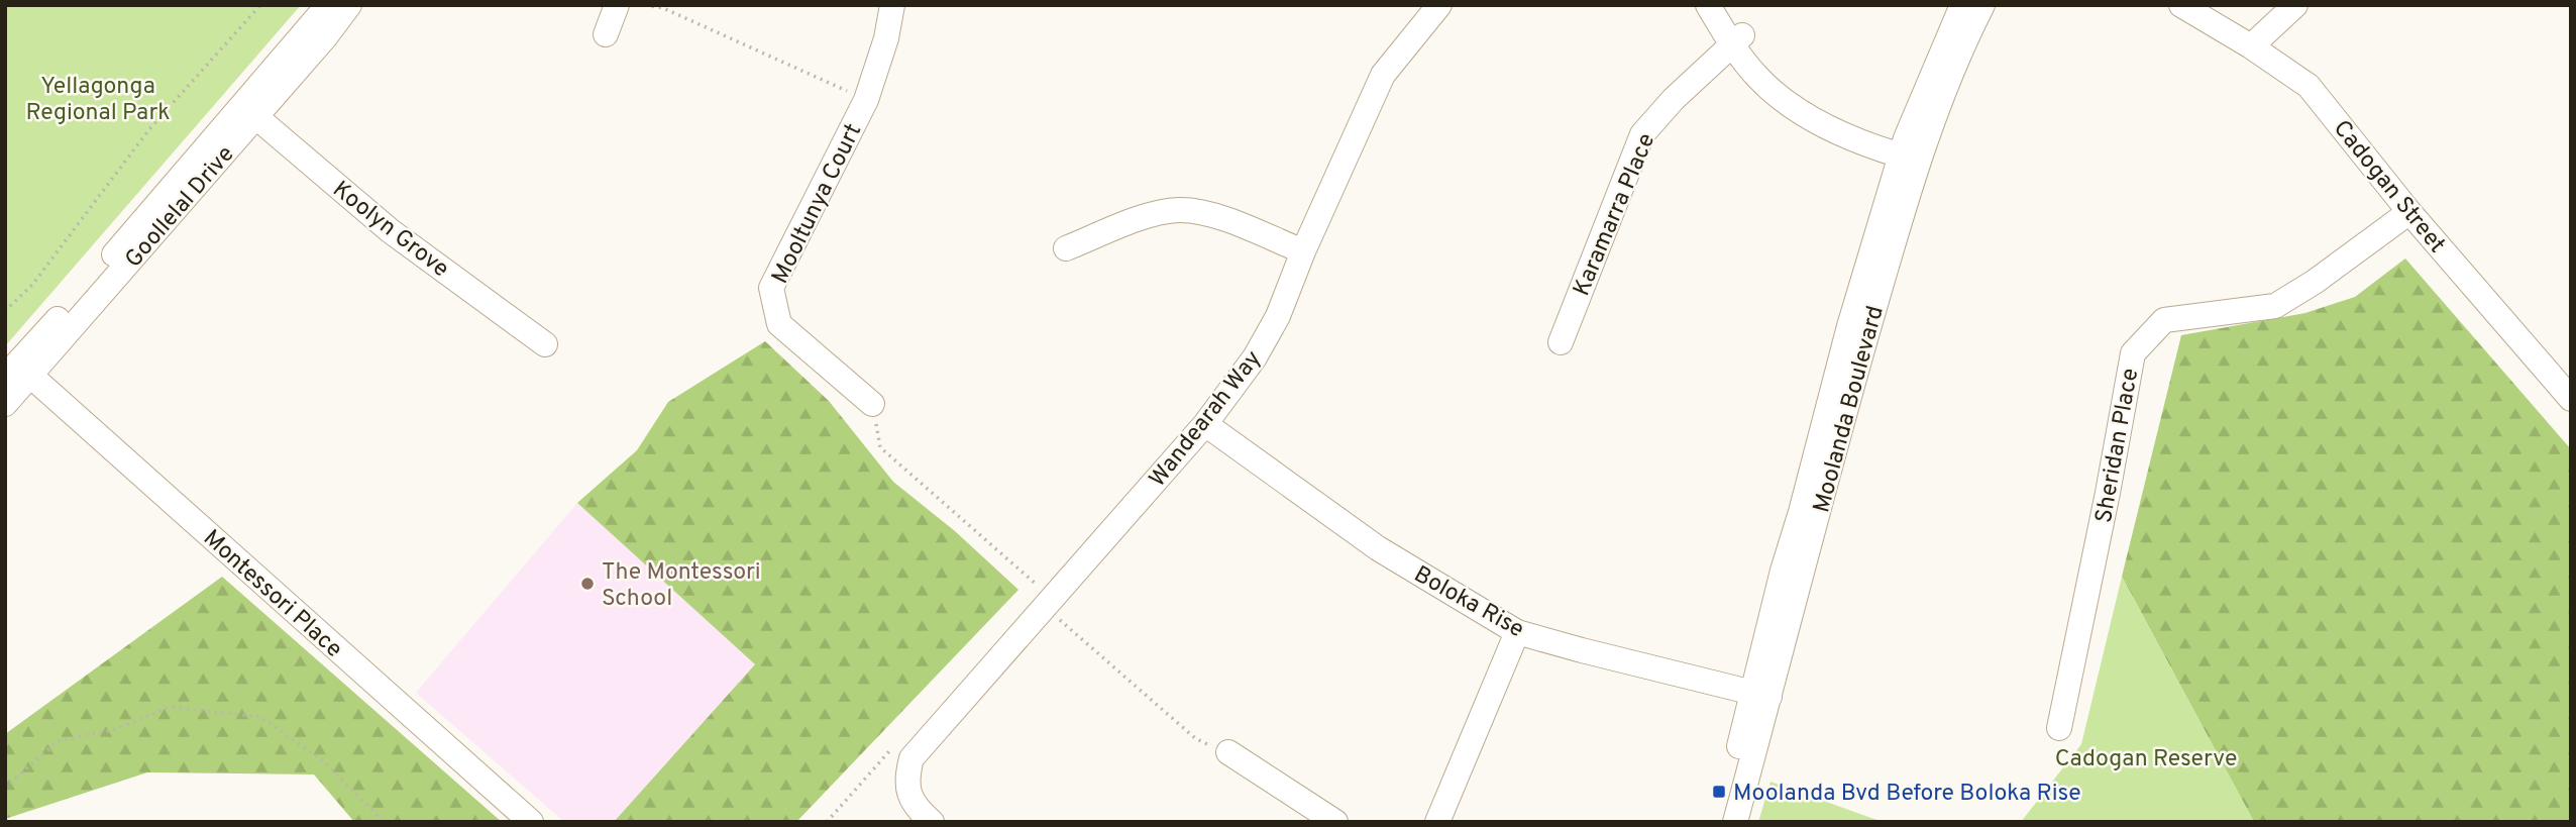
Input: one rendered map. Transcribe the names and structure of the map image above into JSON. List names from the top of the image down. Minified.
{"streets":{"street":["Cadogan Street","Mooltunya Court","Goollelal Drive","Karamarra Place","Koolyn Grove","Moolanda Boulevard","Wandearah Way","Sheridan Place","Montessori Place","Boloka Rise"]},"crossings":[["Cadogan Street","Sheridan Place"],["Goollelal Drive","Koolyn Grove"],["Goollelal Drive","Montessori Place"],["Moolanda Boulevard","Boloka Rise"],["Wandearah Way","Boloka Rise"]],"parks":["Yellagonga Regional Park","Cadogan Reserve"],"places":{"other":["The Montessori School"],"transit":["Moolanda Bvd Before Boloka Rise"]}}
